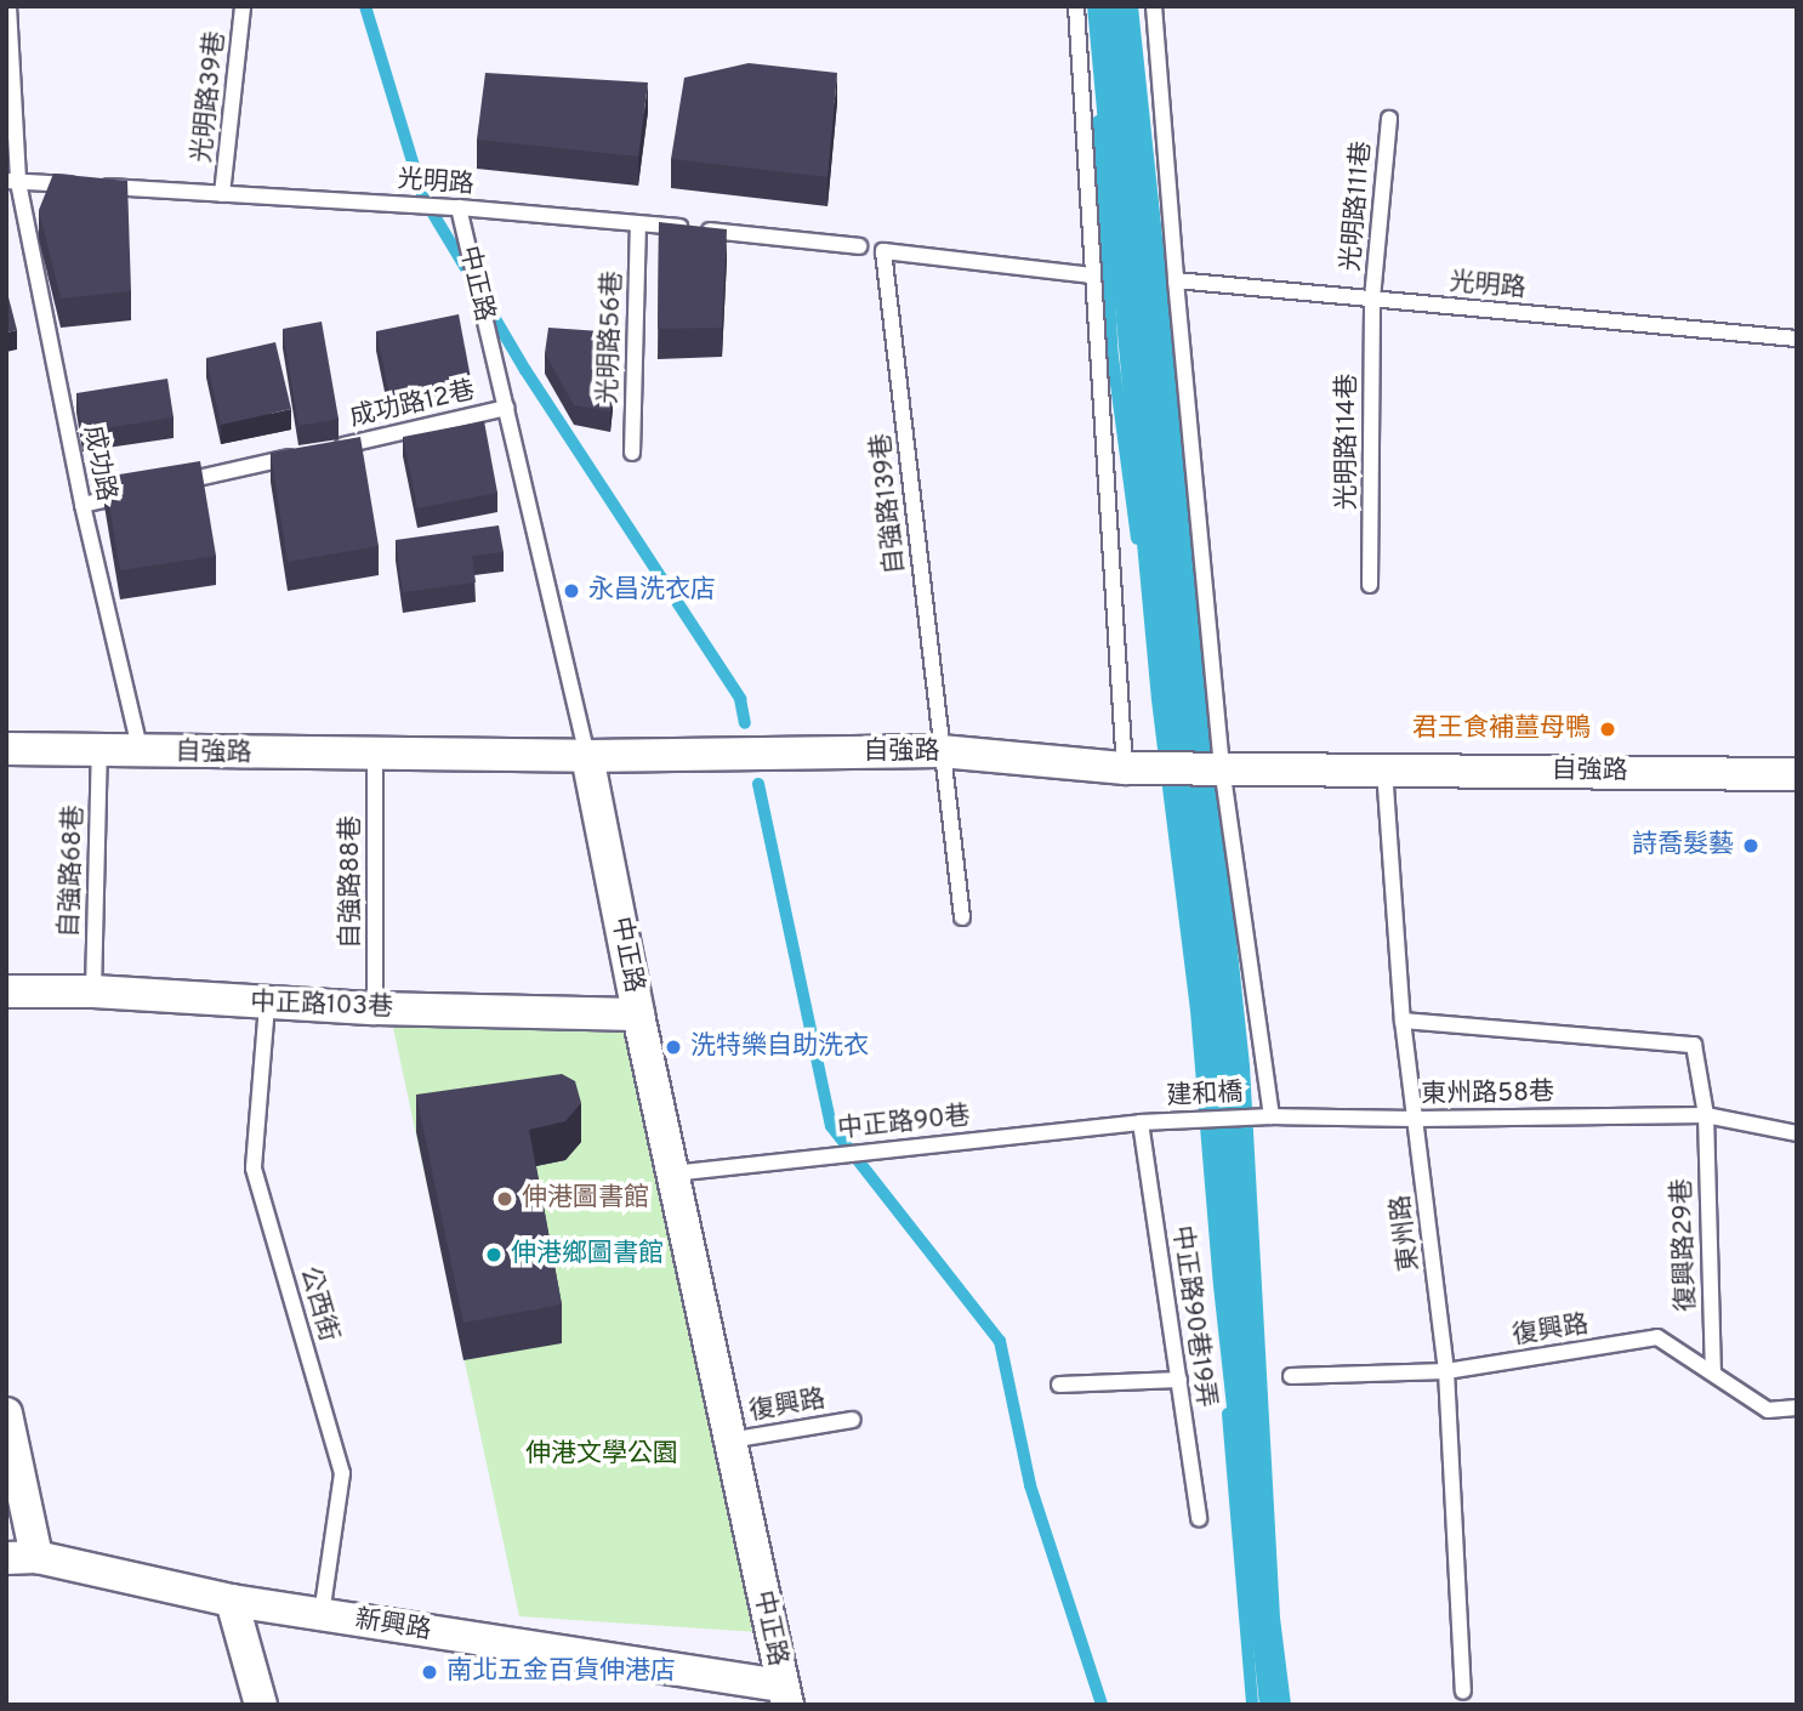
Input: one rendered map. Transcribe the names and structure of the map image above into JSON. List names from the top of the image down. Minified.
{"streets":{"street":["中正路","自強路","中正路103巷","新興路"],"lane":["光明路39巷","光明路","光明路111巷","光明路56巷","成功路12巷","光明路114巷","成功路","自強路139巷","自強路68巷","自強路88巷","東州路58巷","建和橋","中正路90巷","東州路","復興路29巷","公西街","中正路90巷19弄","復興路"]},"crossings":[["光明路39巷","光明路"],["光明路","光明路111巷"],["光明路","中正路"],["光明路","光明路56巷"],["光明路","光明路114巷"],["光明路","成功路"],["光明路111巷","光明路114巷"],["中正路","成功路12巷"],["中正路","自強路"],["中正路","中正路103巷"],["中正路","中正路90巷"],["中正路","復興路"],["中正路","新興路"],["成功路","自強路"],["自強路139巷","自強路"],["自強路","自強路68巷"],["自強路","自強路88巷"],["自強路","東州路"],["自強路68巷","中正路103巷"],["自強路88巷","中正路103巷"],["中正路103巷","公西街"],["東州路58巷","建和橋"],["東州路58巷","東州路"],["東州路58巷","復興路29巷"],["建和橋","中正路90巷"],["建和橋","中正路90巷19弄"],["中正路90巷","中正路90巷19弄"],["東州路","復興路"],["復興路29巷","復興路"],["公西街","新興路"]],"parks":["伸港文學公園"],"places":["永昌洗衣店","君王食補薑母鴨","詩喬髮藝","洗特樂自助洗衣","伸港圖書館","伸港鄉圖書館","南北五金百貨伸港店"]}
